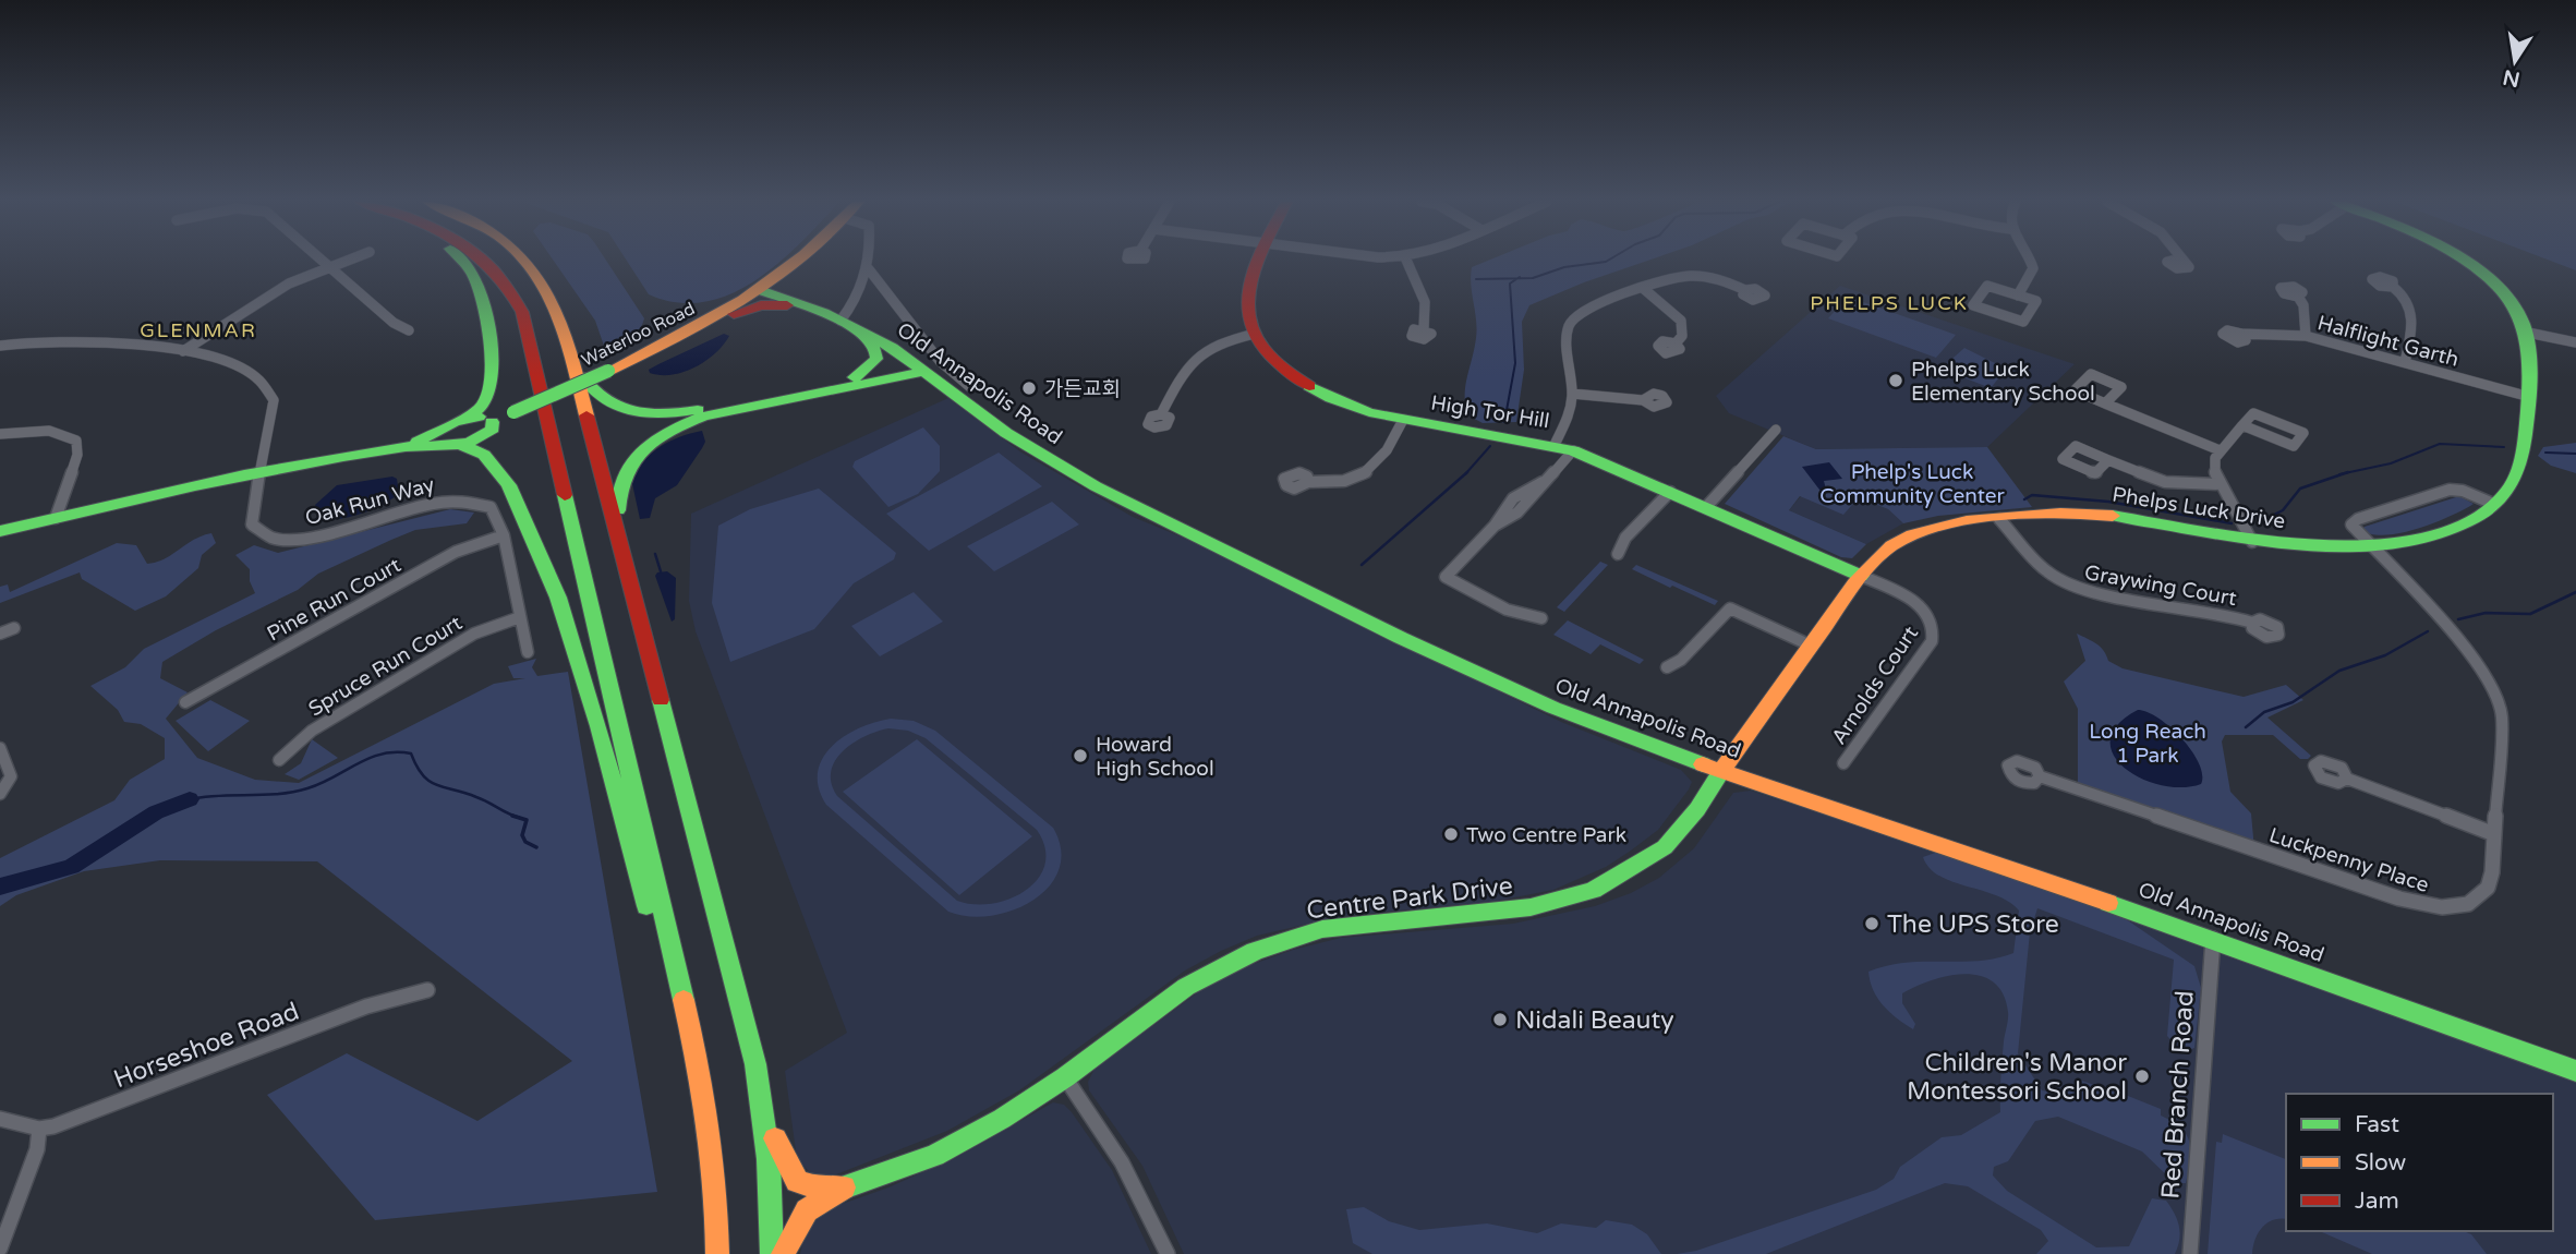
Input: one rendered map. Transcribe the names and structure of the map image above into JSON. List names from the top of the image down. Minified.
{"streets":{"main road":["Waterloo Road","Old Annapolis Road","High Tor Hill","Phelps Luck Drive","Centre Park Drive"],"street":["Halflight Garth","Oak Run Way","Graywing Court","Pine Run Court","Spruce Run Court","Arnolds Court","Luckpenny Place","Horseshoe Road","Red Branch Road"]},"crossings":[["Waterloo Road","Old Annapolis Road"],["Halflight Garth","Phelps Luck Drive"],["Old Annapolis Road","Phelps Luck Drive"],["Old Annapolis Road","Centre Park Drive"],["Old Annapolis Road","Red Branch Road"],["High Tor Hill","Phelps Luck Drive"],["High Tor Hill","Arnolds Court"],["Oak Run Way","Pine Run Court"],["Oak Run Way","Spruce Run Court"],["Phelps Luck Drive","Graywing Court"],["Phelps Luck Drive","Arnolds Court"],["Phelps Luck Drive","Luckpenny Place"],["Phelps Luck Drive","Centre Park Drive"]],"districts":["PHELPS LUCK","GLENMAR"],"parks":["Phelp's Luck Community Center","Long Reach 1 Park"],"places":["Phelps Luck Elementary School","가든교회","Howard High School","Two Centre Park","The UPS Store","Nidali Beauty","Children's Manor Montessori School"],"legend":["Fast","Slow","Jam"],"north":"bottom"}
